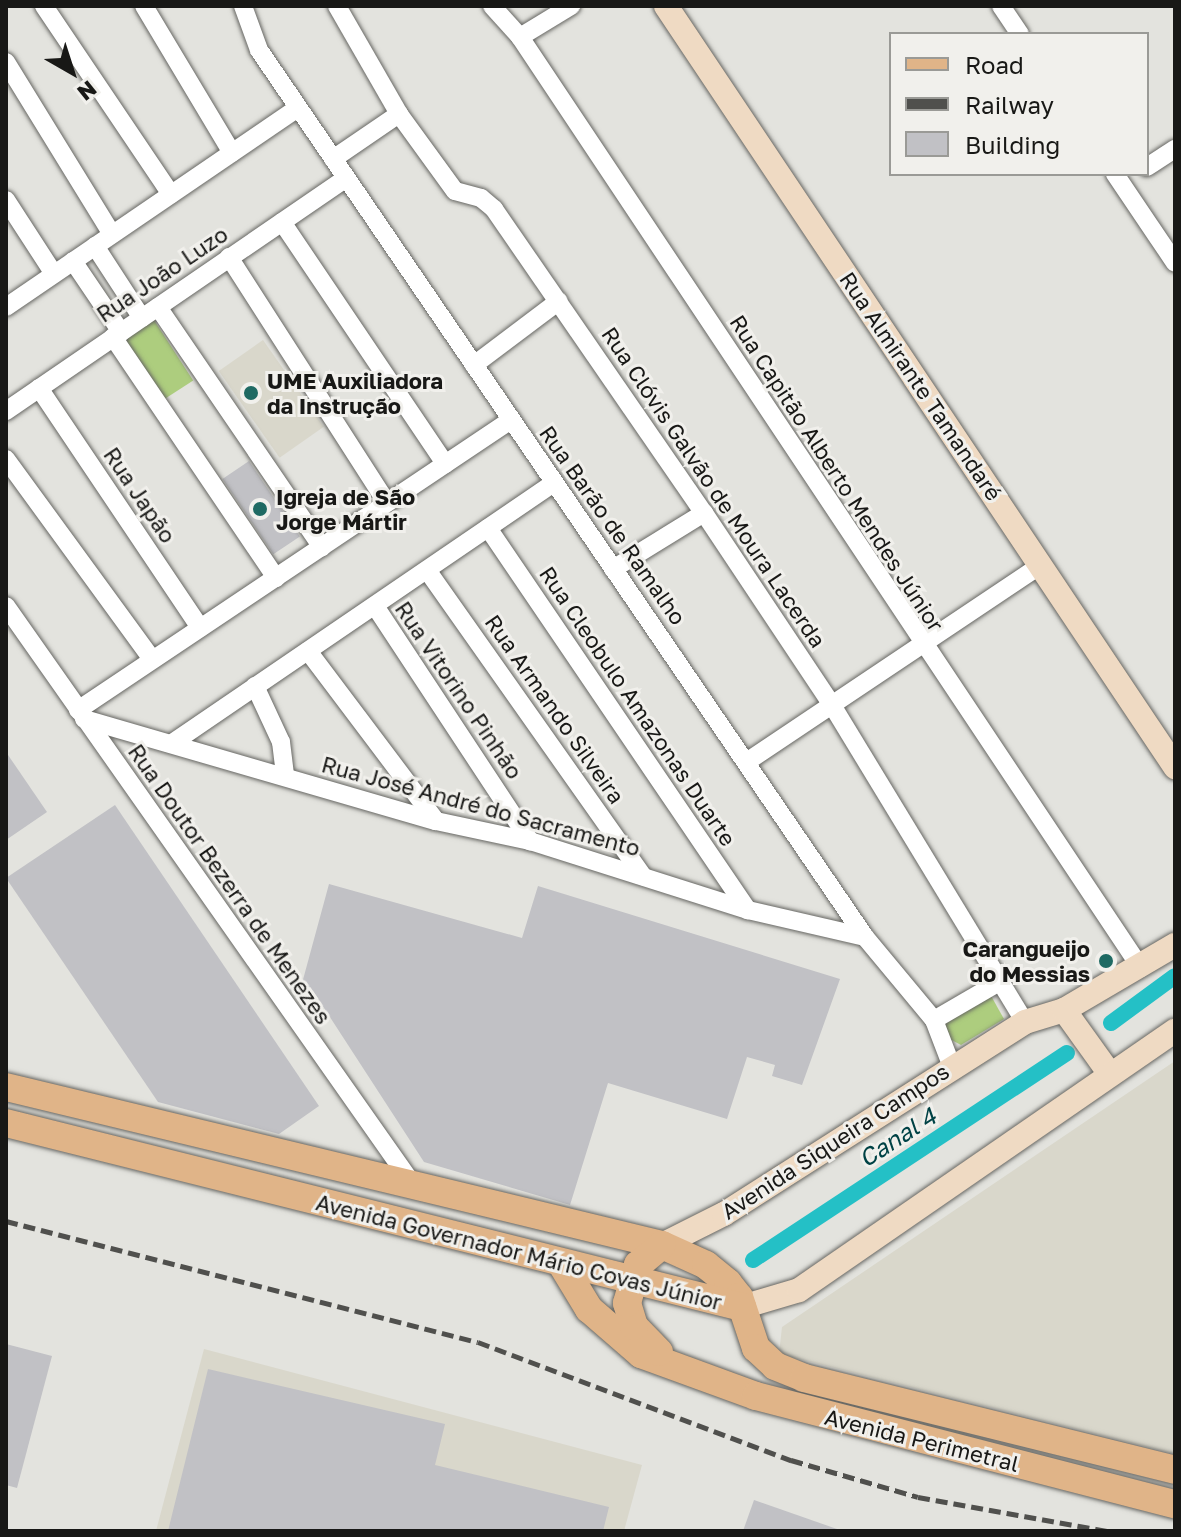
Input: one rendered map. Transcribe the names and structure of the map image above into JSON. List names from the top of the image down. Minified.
{"streets":{"main road":["Rua Almirante Tamandaré","Avenida Siqueira Campos","Avenida Governador Mário Covas Júnior","Avenida Perimetral"],"street":["Rua João Luzo","Rua Capitão Alberto Mendes Júnior","Rua Clóvis Galvão de Moura Lacerda","Rua Japão","Rua Barão de Ramalho","Rua Vitorino Pinhão","Rua Cleobulo Amazonas Duarte","Rua Armando Silveira","Rua José André do Sacramento","Rua Doutor Bezerra de Menezes"]},"crossings":[["Rua João Luzo","Rua Japão"],["Rua João Luzo","Rua Barão de Ramalho"],["Rua Capitão Alberto Mendes Júnior","Avenida Siqueira Campos"],["Rua Clóvis Galvão de Moura Lacerda","Avenida Siqueira Campos"],["Rua Barão de Ramalho","Rua José André do Sacramento"],["Rua Barão de Ramalho","Avenida Siqueira Campos"],["Rua Vitorino Pinhão","Rua José André do Sacramento"],["Rua Cleobulo Amazonas Duarte","Rua José André do Sacramento"],["Rua Armando Silveira","Rua José André do Sacramento"],["Rua José André do Sacramento","Rua Doutor Bezerra de Menezes"],["Rua Doutor Bezerra de Menezes","Avenida Governador Mário Covas Júnior"],["Avenida Siqueira Campos","Avenida Governador Mário Covas Júnior"],["Avenida Governador Mário Covas Júnior","Avenida Perimetral"]],"water":["Canal 4"],"places":["UME Auxiliadora da Instrução","Igreja de São Jorge Mártir","Carangueijo do Messias"],"legend":["Road","Railway","Building"],"north":"bottom right"}
